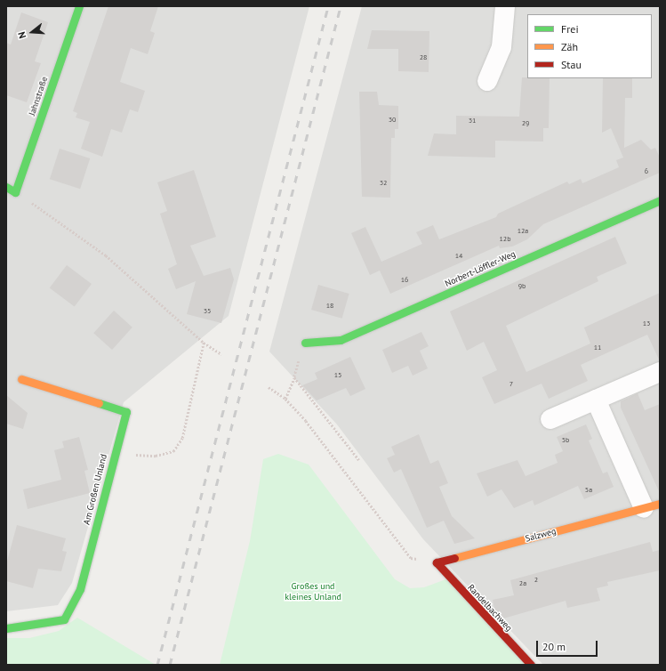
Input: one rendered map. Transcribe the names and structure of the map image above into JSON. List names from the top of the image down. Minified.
{"streets":{"street":["Jahnstraße","Norbert-Löffler-Weg","Am Großen Unland","Salzweg","Randelbachweg"]},"crossings":[["Salzweg","Randelbachweg"]],"parks":["Großes und kleines Unland"],"house_numbers":["28","30","31","29","6","32","12a","12b","14","16","9b","18","35","13","11","15","7","5b","5a","2","2a"],"legend":["Frei","Zäh","Stau"],"scale_bar":"20 m","north":"left"}
